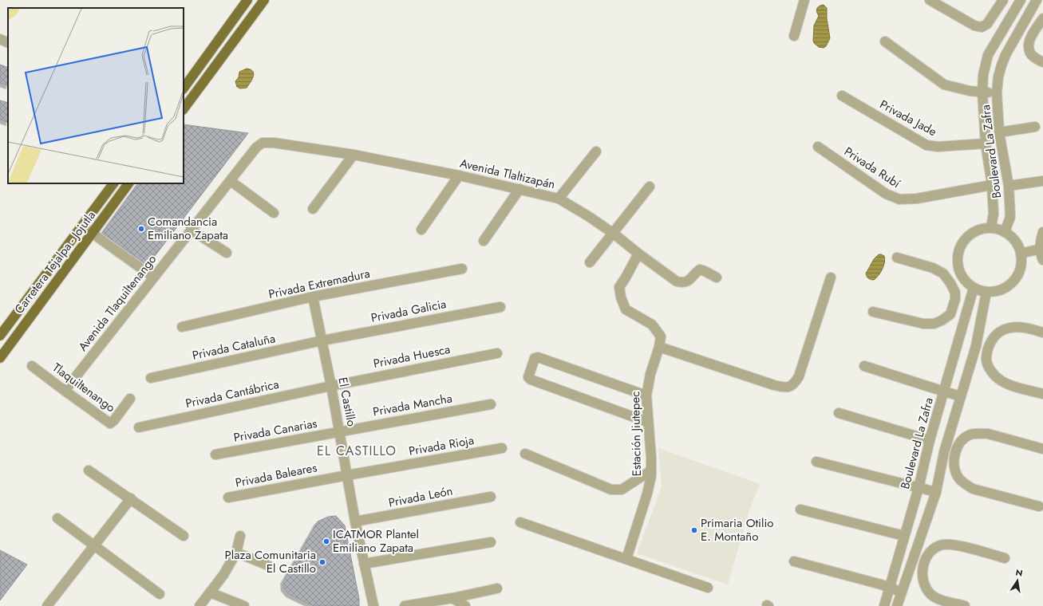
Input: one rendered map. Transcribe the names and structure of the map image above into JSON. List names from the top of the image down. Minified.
{"streets":{"main road":["Carretera Tejalpa - Jojutla"],"street":["Privada Jade","Boulevard La Zafra","Privada Rubí","Avenida Tlaltizapán","Privada Extremadura","Avenida Tlaquiltenango","Privada Galicia","Privada Cataluña","Privada Huesca","Tlaquiltenango","Privada Cantábrica","El Castillo","Privada Mancha","Privada Canarias","Estación Jiutepec","Privada Rioja","Privada Baleares","Privada León"]},"crossings":[["Privada Jade","Boulevard La Zafra"],["Boulevard La Zafra","Privada Rubí"],["Avenida Tlaltizapán","Avenida Tlaquiltenango"],["Avenida Tlaltizapán","Estación Jiutepec"],["Privada Extremadura","El Castillo"],["Avenida Tlaquiltenango","Tlaquiltenango"],["Privada Galicia","Privada Cataluña"],["Privada Galicia","El Castillo"],["Privada Cataluña","El Castillo"],["Privada Huesca","Privada Cantábrica"],["Privada Huesca","El Castillo"],["Privada Cantábrica","El Castillo"],["El Castillo","Privada Mancha"],["El Castillo","Privada Canarias"],["El Castillo","Privada Rioja"],["El Castillo","Privada Baleares"],["El Castillo","Privada León"],["Privada Mancha","Privada Canarias"],["Privada Rioja","Privada Baleares"]],"districts":["EL CASTILLO"],"places":["Comandancia Emiliano Zapata","Primaria Otilio E. Montaño","ICATMOR Plantel Emiliano Zapata","Plaza Comunitaria El Castillo"],"north":"top"}
